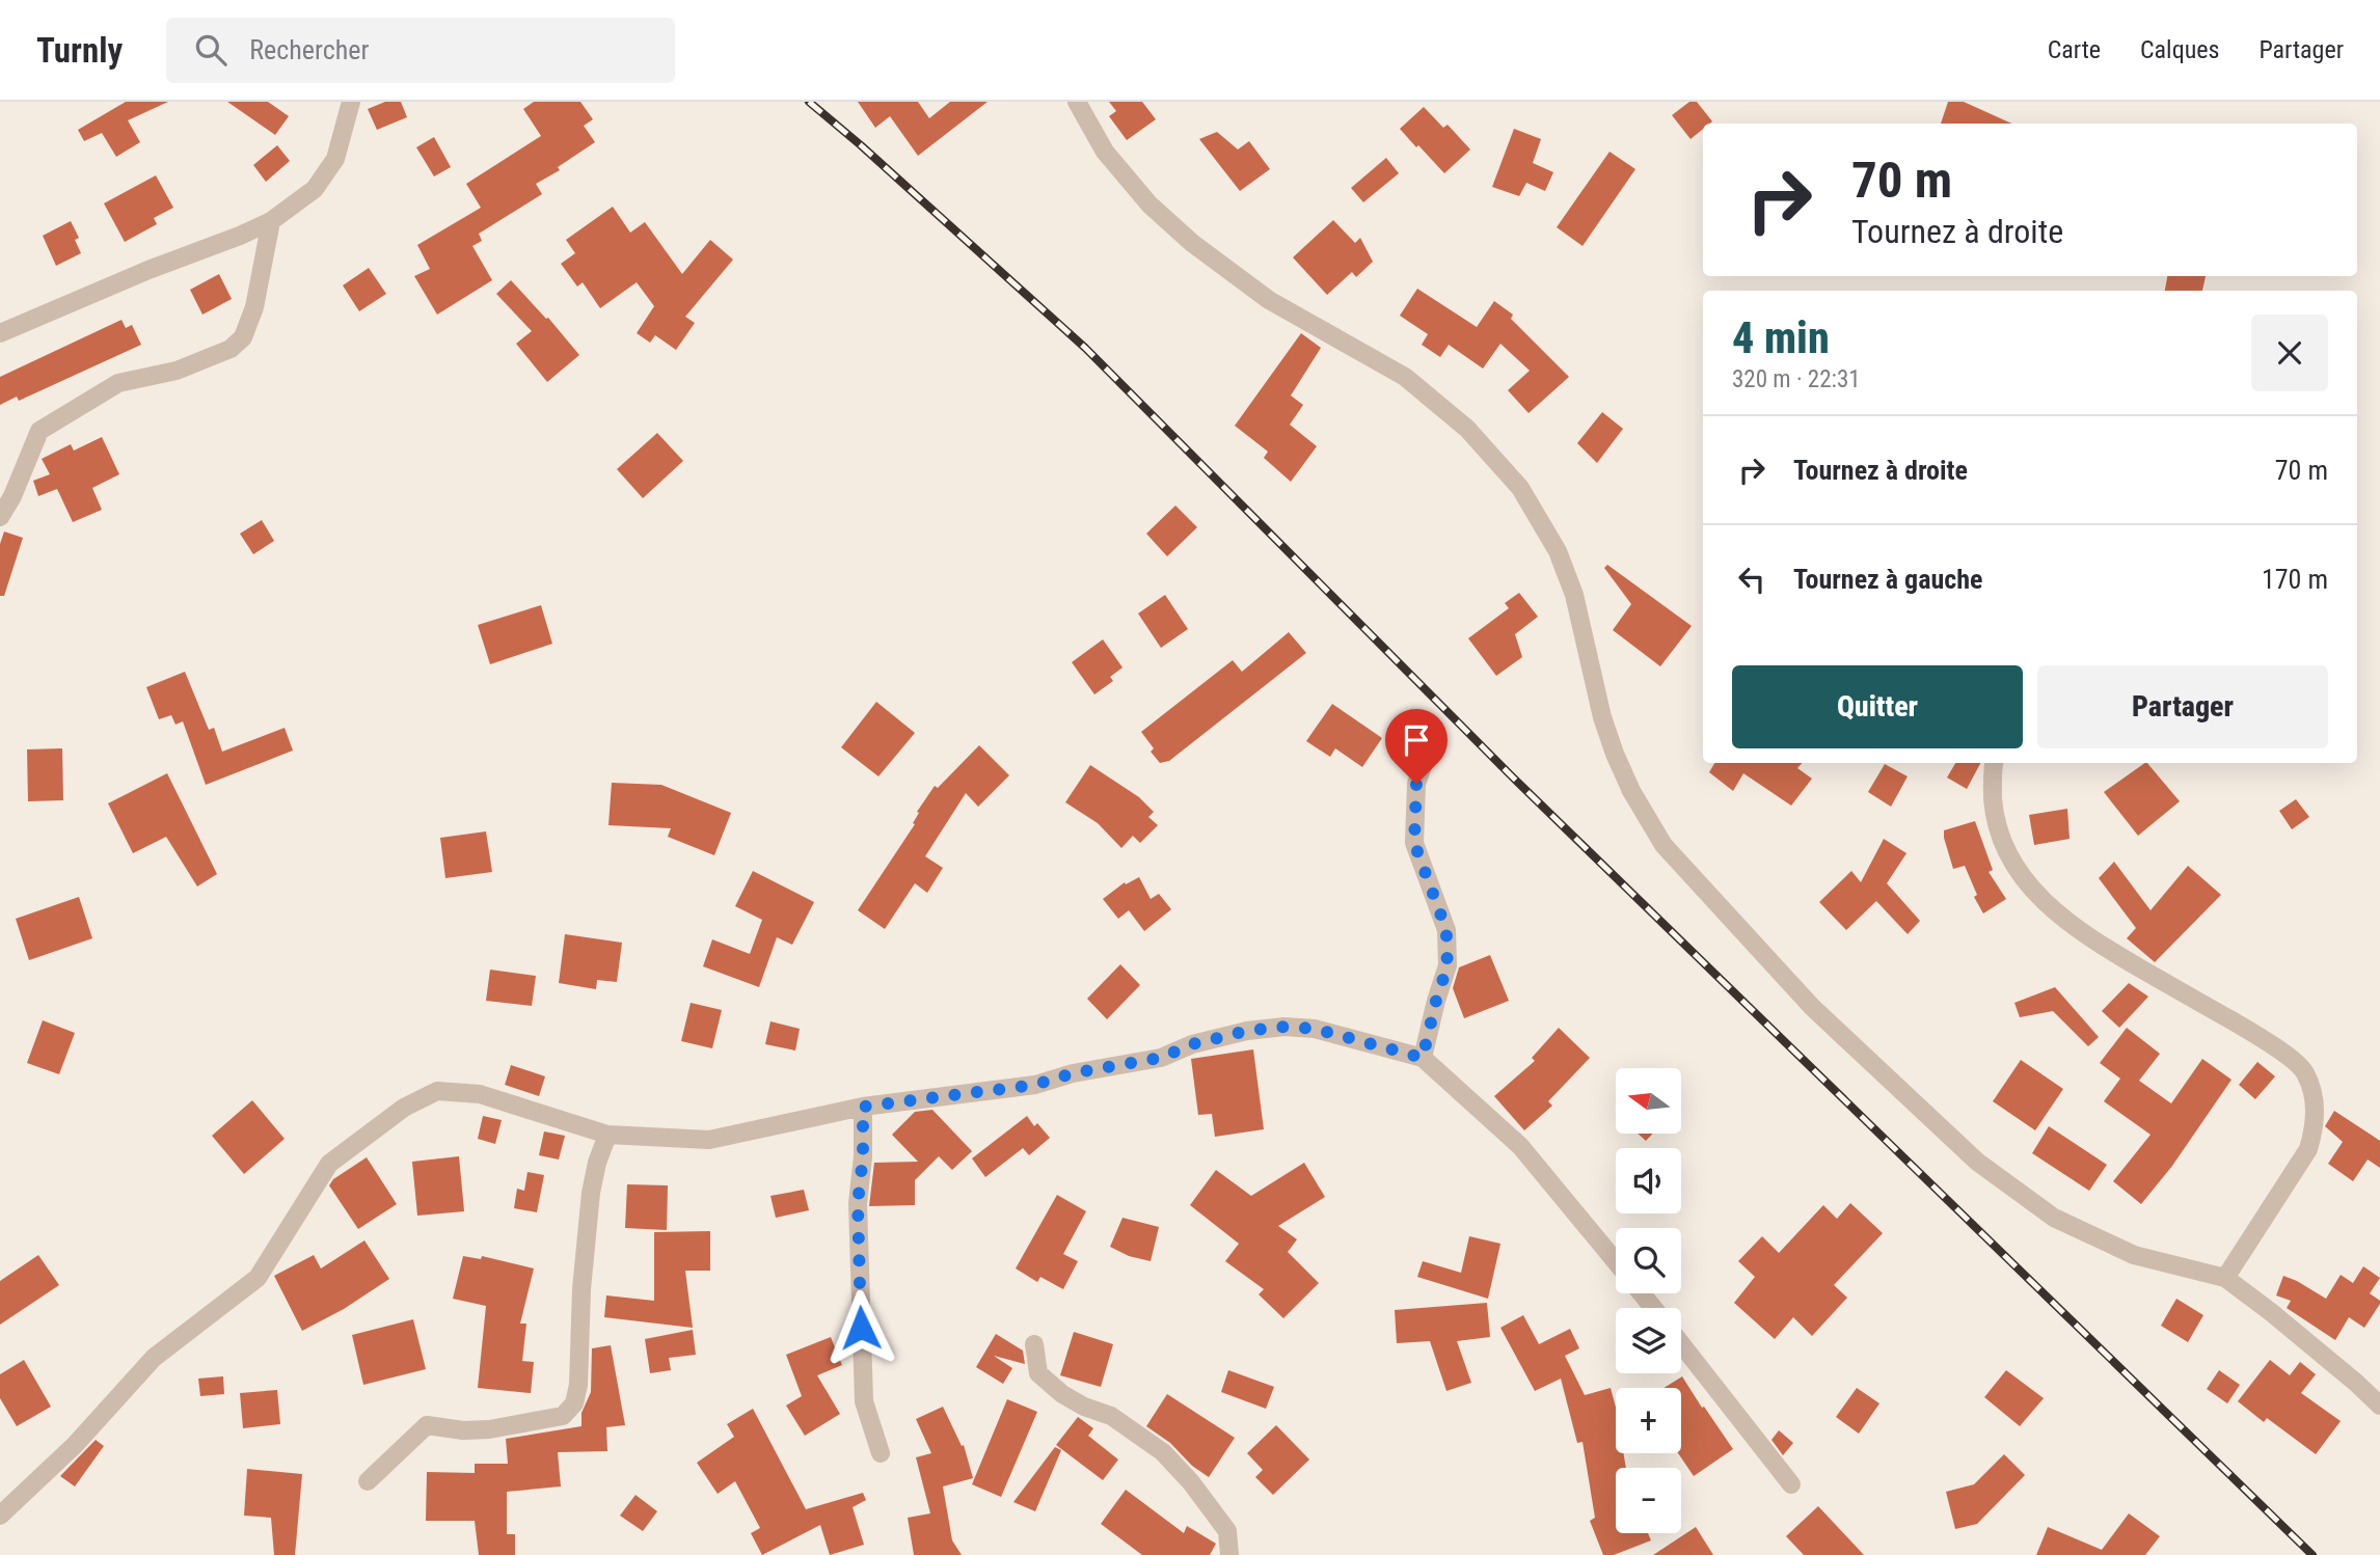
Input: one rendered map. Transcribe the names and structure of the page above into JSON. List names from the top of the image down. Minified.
{"north":"left","page":{"header":"Turnly","search":"Rechercher","nav":["Carte","Calques","Partager"],"turn":["70 m","Tournez à droite"],"heading":["4 min","320 m · 22:31"],"list":[{"name":"Tournez à droite","value":"70 m"},{"name":"Tournez à gauche","value":"170 m"}],"buttons":["Quitter","Partager"],"map_buttons":["+","−"]}}
